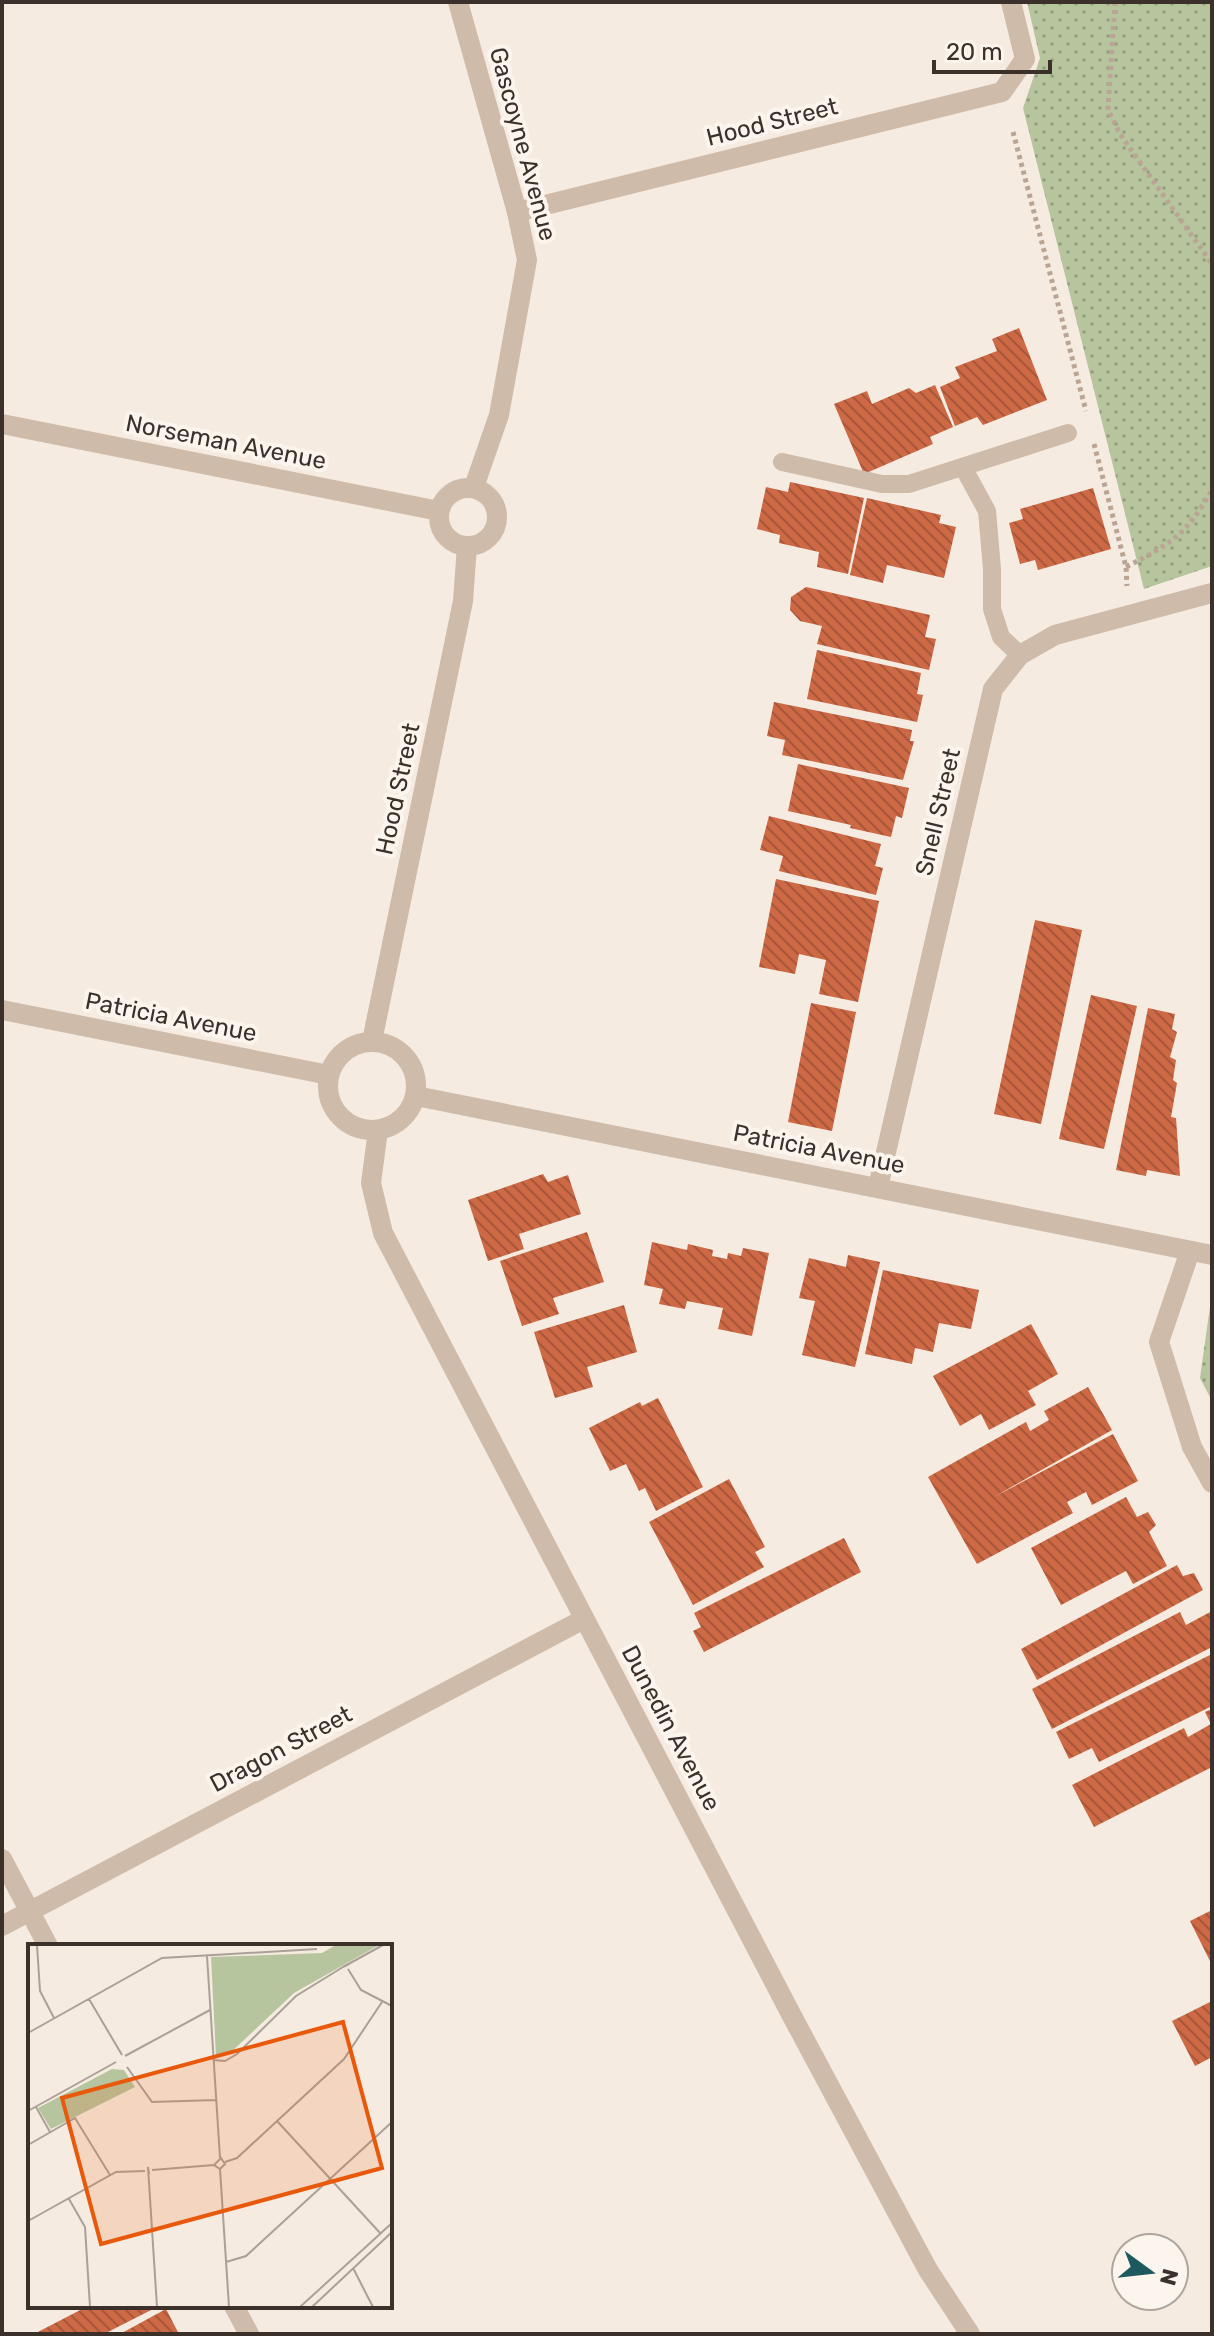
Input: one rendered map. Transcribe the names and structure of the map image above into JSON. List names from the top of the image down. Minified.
{"streets":{"street":["Hood Street","Gascoyne Avenue","Norseman Avenue","Snell Street","Patricia Avenue","Dunedin Avenue","Dragon Street"]},"crossings":[["Hood Street","Gascoyne Avenue"],["Hood Street","Norseman Avenue"],["Hood Street","Patricia Avenue"],["Hood Street","Dunedin Avenue"],["Gascoyne Avenue","Norseman Avenue"],["Snell Street","Patricia Avenue"],["Patricia Avenue","Dunedin Avenue"],["Dunedin Avenue","Dragon Street"]],"scale_bar":"20 m","north":"right"}
